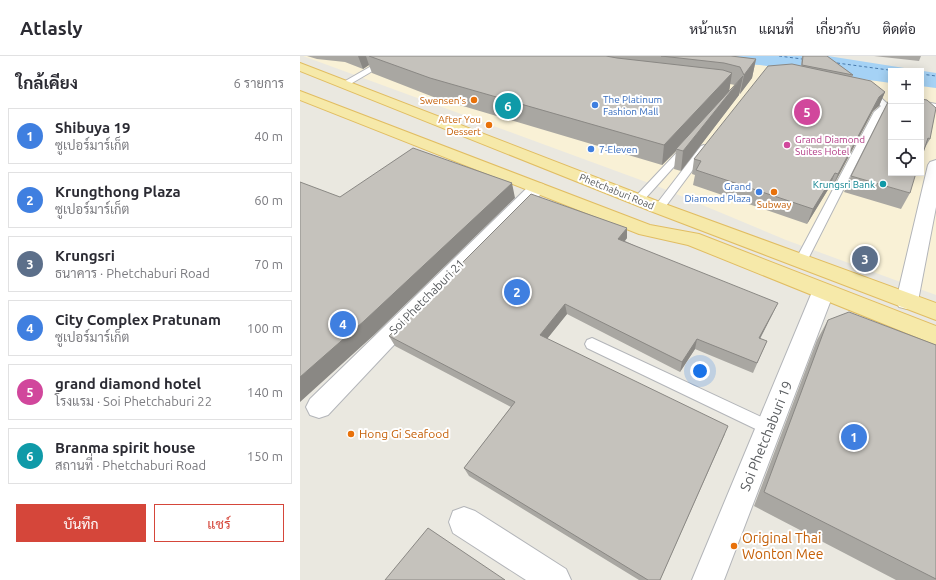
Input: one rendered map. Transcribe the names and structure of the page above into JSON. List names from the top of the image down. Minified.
{"streets":{"main road":["Phetchaburi Road"],"street":["Soi Phetchaburi 21","Soi Phetchaburi 19"]},"places":["Swensen's","The Platinum Fashion Mall","After You Dessert","Grand Diamond Suites Hotel","7-Eleven","Krungsri Bank","Grand Diamond Plaza","Subway","Hong Gi Seafood","Original Thai Wonton Mee"],"page":{"header":"Atlasly","nav":["หน้าแรก","แผนที่","เกี่ยวกับ","ติดต่อ"],"heading":["ใกล้เคียง","6 รายการ"],"map_buttons":["+","−"],"pins":["6","5","3","2","4","1"],"list":[{"mark":"1","name":"Shibuya 19","note":"ซูเปอร์มาร์เก็ต","value":"40 m"},{"mark":"2","name":"Krungthong Plaza","note":"ซูเปอร์มาร์เก็ต","value":"60 m"},{"mark":"3","name":"Krungsri","note":"ธนาคาร · Phetchaburi Road","value":"70 m"},{"mark":"4","name":"City Complex Pratunam","note":"ซูเปอร์มาร์เก็ต","value":"100 m"},{"mark":"5","name":"grand diamond hotel","note":"โรงแรม · Soi Phetchaburi 22","value":"140 m"},{"mark":"6","name":"Branma spirit house","note":"สถานที่ · Phetchaburi Road","value":"150 m"}],"buttons":["บันทึก","แชร์"]}}
